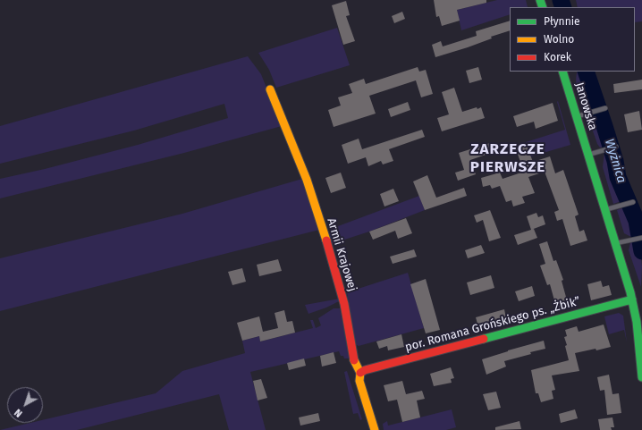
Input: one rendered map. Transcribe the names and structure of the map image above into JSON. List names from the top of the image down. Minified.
{"streets":{"street":["Janowska","Armii Krajowej","por. Romana Grońskiego ps. „Żbik”"]},"crossings":[["Janowska","por. Romana Grońskiego ps. „Żbik”"],["Armii Krajowej","por. Romana Grońskiego ps. „Żbik”"]],"districts":["ZARZECZE PIERWSZE"],"water":["Wyżnica"],"legend":["Płynnie","Wolno","Korek"],"north":"bottom left"}
